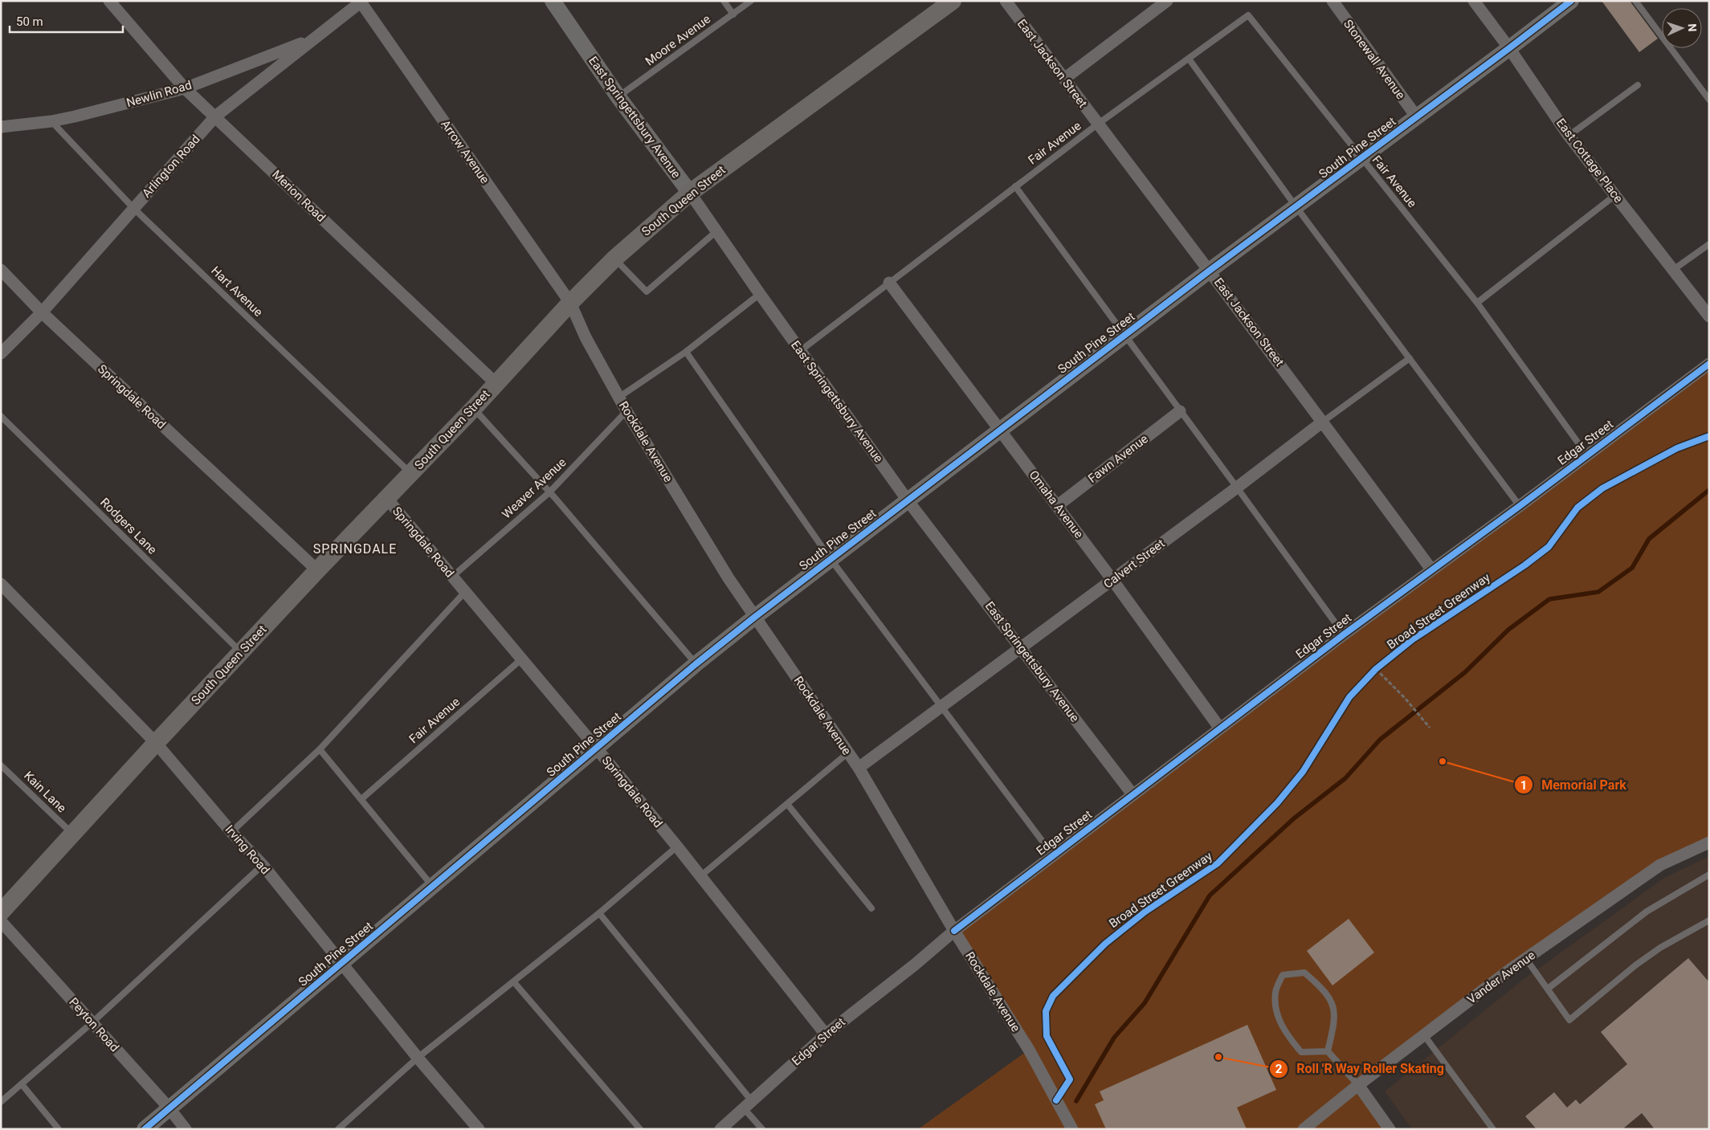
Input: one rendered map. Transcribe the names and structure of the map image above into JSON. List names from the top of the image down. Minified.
{"streets":{"main road":["South Queen Street"],"street":["Stonewall Avenue","East Jackson Street","Newlin Road","East Springettsbury Avenue","South Pine Street","Arrow Avenue","East Cottage Place","Arlington Road","Merion Road","Springdale Road","Rockdale Avenue","Edgar Street","Fawn Avenue","Omaha Avenue","Calvert Street","Irving Road","Vander Avenue","Peyton Road"],"lane":["Moore Avenue","Fair Avenue","Hart Avenue","Weaver Avenue","Rodgers Lane","Kain Lane"],"cycle path":["Broad Street Greenway"]},"crossings":[["Moore Avenue","East Springettsbury Avenue"],["Stonewall Avenue","South Pine Street"],["East Jackson Street","Fair Avenue"],["East Jackson Street","South Pine Street"],["East Jackson Street","Edgar Street"],["East Jackson Street","Calvert Street"],["Newlin Road","Arlington Road"],["Newlin Road","Merion Road"],["Newlin Road","Hart Avenue"],["East Springettsbury Avenue","Fair Avenue"],["East Springettsbury Avenue","South Pine Street"],["East Springettsbury Avenue","South Queen Street"],["East Springettsbury Avenue","Edgar Street"],["East Springettsbury Avenue","Calvert Street"],["Fair Avenue","South Pine Street"],["Fair Avenue","Springdale Road"],["Fair Avenue","Edgar Street"],["Fair Avenue","Omaha Avenue"],["South Pine Street","East Cottage Place"],["South Pine Street","Springdale Road"],["South Pine Street","Rockdale Avenue"],["South Pine Street","Omaha Avenue"],["South Pine Street","Irving Road"],["South Pine Street","Peyton Road"],["Arrow Avenue","Arlington Road"],["Arrow Avenue","South Queen Street"],["Arrow Avenue","Rockdale Avenue"],["Arlington Road","Merion Road"],["Arlington Road","Hart Avenue"],["Arlington Road","Springdale Road"],["Merion Road","South Queen Street"],["South Queen Street","Hart Avenue"],["South Queen Street","Springdale Road"],["South Queen Street","Rockdale Avenue"],["South Queen Street","Rodgers Lane"],["South Queen Street","Kain Lane"],["South Queen Street","Irving Road"],["Springdale Road","Edgar Street"],["Springdale Road","Weaver Avenue"],["Rockdale Avenue","Edgar Street"],["Rockdale Avenue","Weaver Avenue"],["Rockdale Avenue","Calvert Street"],["Edgar Street","Omaha Avenue"],["Fawn Avenue","Omaha Avenue"],["Omaha Avenue","Calvert Street"]],"districts":["SPRINGDALE"],"places":["Memorial Park","Roll 'R Way Roller Skating"],"scale_bar":"50 m","north":"right"}
